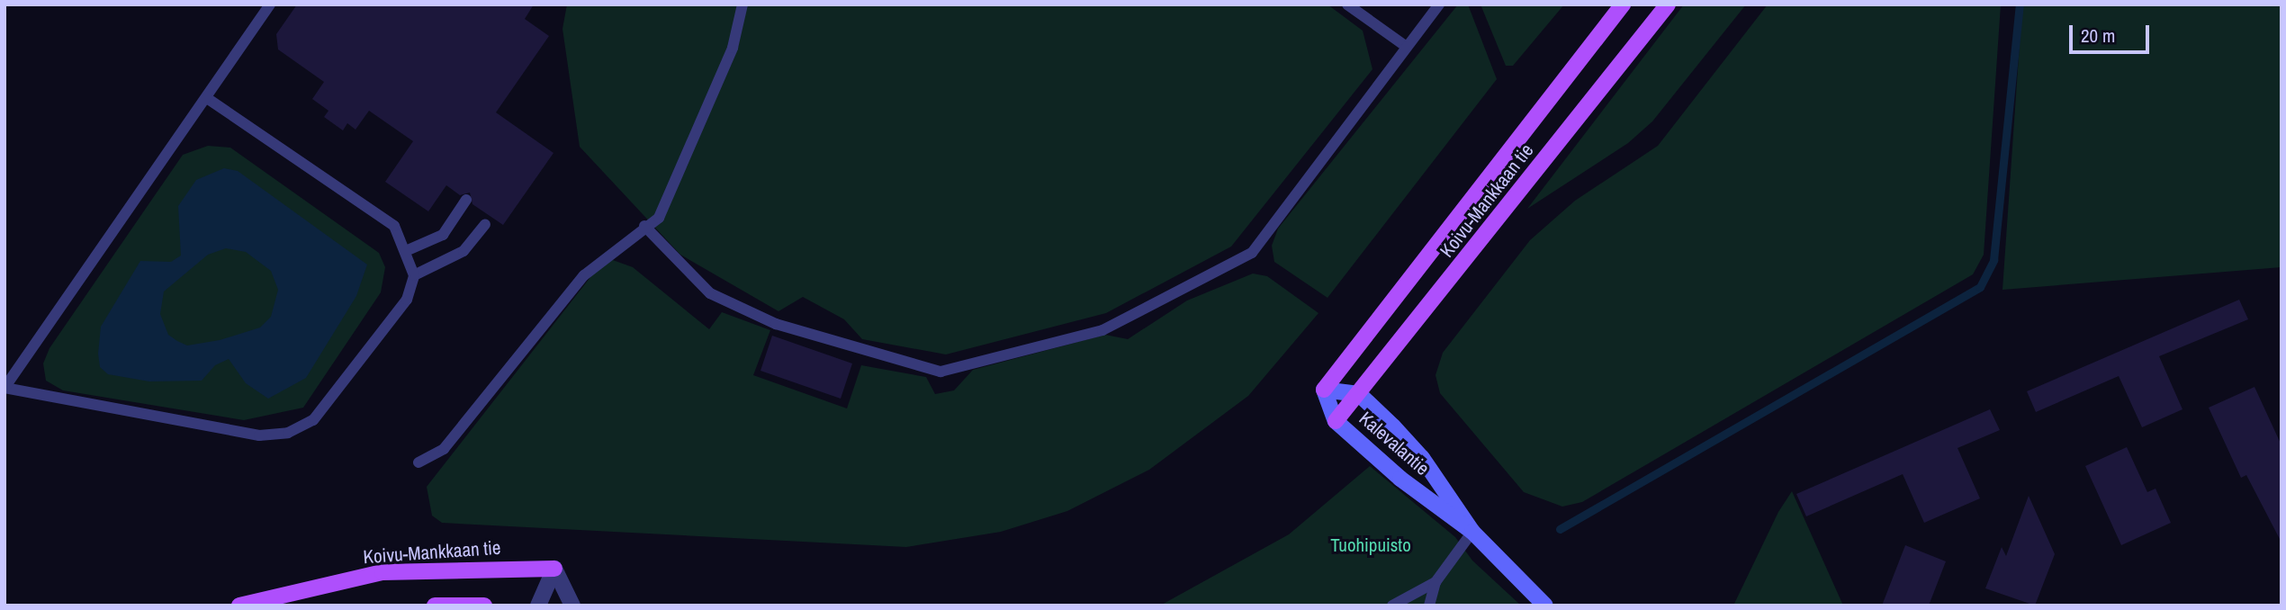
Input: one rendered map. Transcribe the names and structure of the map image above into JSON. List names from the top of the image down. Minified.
{"streets":{"main road":["Koivu-Mankkaan tie","Kalevalantie"]},"crossings":[["Koivu-Mankkaan tie","Kalevalantie"]],"parks":["Tuohipuisto"],"scale_bar":"20 m"}
